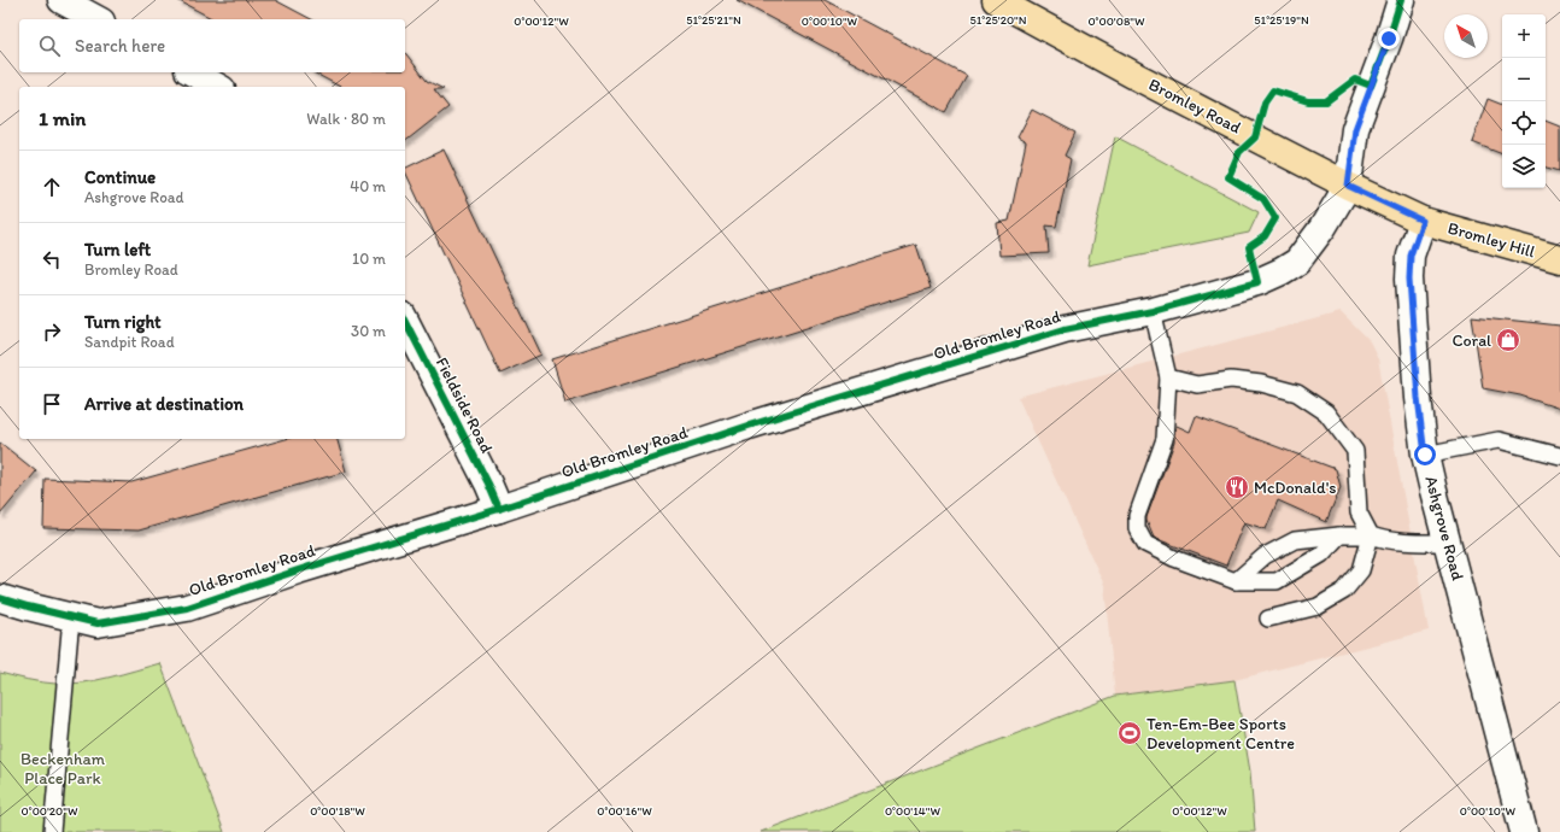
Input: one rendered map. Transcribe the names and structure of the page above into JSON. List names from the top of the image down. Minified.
{"streets":{"main road":["Bromley Road","Bromley Hill"],"street":["Old Bromley Road","Fieldside Road","Ashgrove Road"]},"crossings":[["Bromley Road","Bromley Hill"],["Bromley Road","Old Bromley Road"],["Bromley Road","Ashgrove Road"],["Bromley Hill","Ashgrove Road"],["Old Bromley Road","Fieldside Road"]],"parks":["Beckenham Place Park"],"places":{"shop":["Coral"],"restaurant":["McDonald's"],"sports":["Ten-Em-Bee Sports Development Centre"]},"north":"top left","page":{"map_buttons":["+","−"],"search":"Search here","heading":["1 min","Walk · 80 m"],"list":[["Continue","Ashgrove Road","40 m"],["Turn left","Bromley Road","10 m"],["Turn right","Sandpit Road","30 m"],"Arrive at destination"]},"coordinates":["51°25'21\"N","51°25'20\"N","51°25'19\"N","0°00'10\"W","0°00'12\"W","0°00'08\"W","0°00'20\"W","0°00'18\"W","0°00'16\"W","0°00'14\"W"]}
